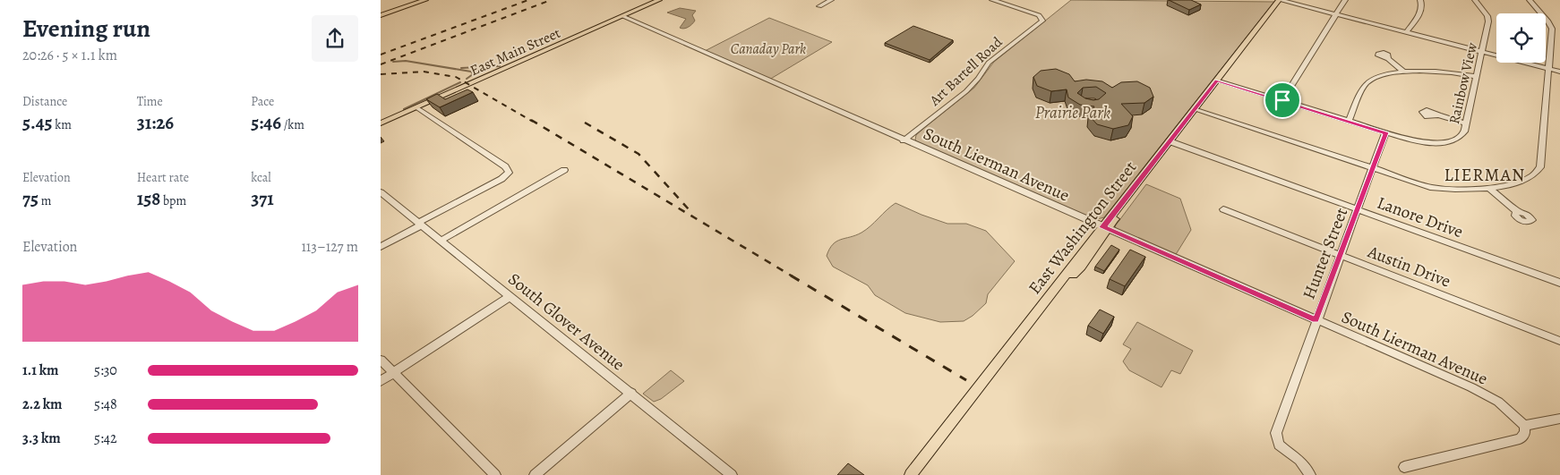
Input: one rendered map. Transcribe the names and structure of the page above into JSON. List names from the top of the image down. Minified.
{"streets":{"main road":["East Main Street","East Washington Street"],"street":["Art Bartell Road","Rainbow View","South Lierman Avenue","Lanore Drive","Hunter Street","Austin Drive","South Glover Avenue"]},"crossings":[["East Main Street","South Lierman Avenue"],["Art Bartell Road","South Lierman Avenue"],["Rainbow View","East Washington Street"],["Rainbow View","Hunter Street"],["South Lierman Avenue","East Washington Street"],["South Lierman Avenue","Hunter Street"],["Lanore Drive","East Washington Street"],["Lanore Drive","Hunter Street"],["Hunter Street","Austin Drive"]],"districts":["LIERMAN"],"parks":["Canaday Park","Prairie Park"],"page":{"heading":["Evening run","20:26 · 5 × 1.1 km"],"stats":[["Distance","5.45 km"],["Time","31:26"],["Pace","5:46 /km"],["Elevation","75 m"],["Heart rate","158 bpm"],["kcal","371"]],"chart":["Elevation","113–127 m"],"list":[{"name":"1.1 km","note":"5:30"},{"name":"2.2 km","note":"5:48"},{"name":"3.3 km","note":"5:42"}]}}
